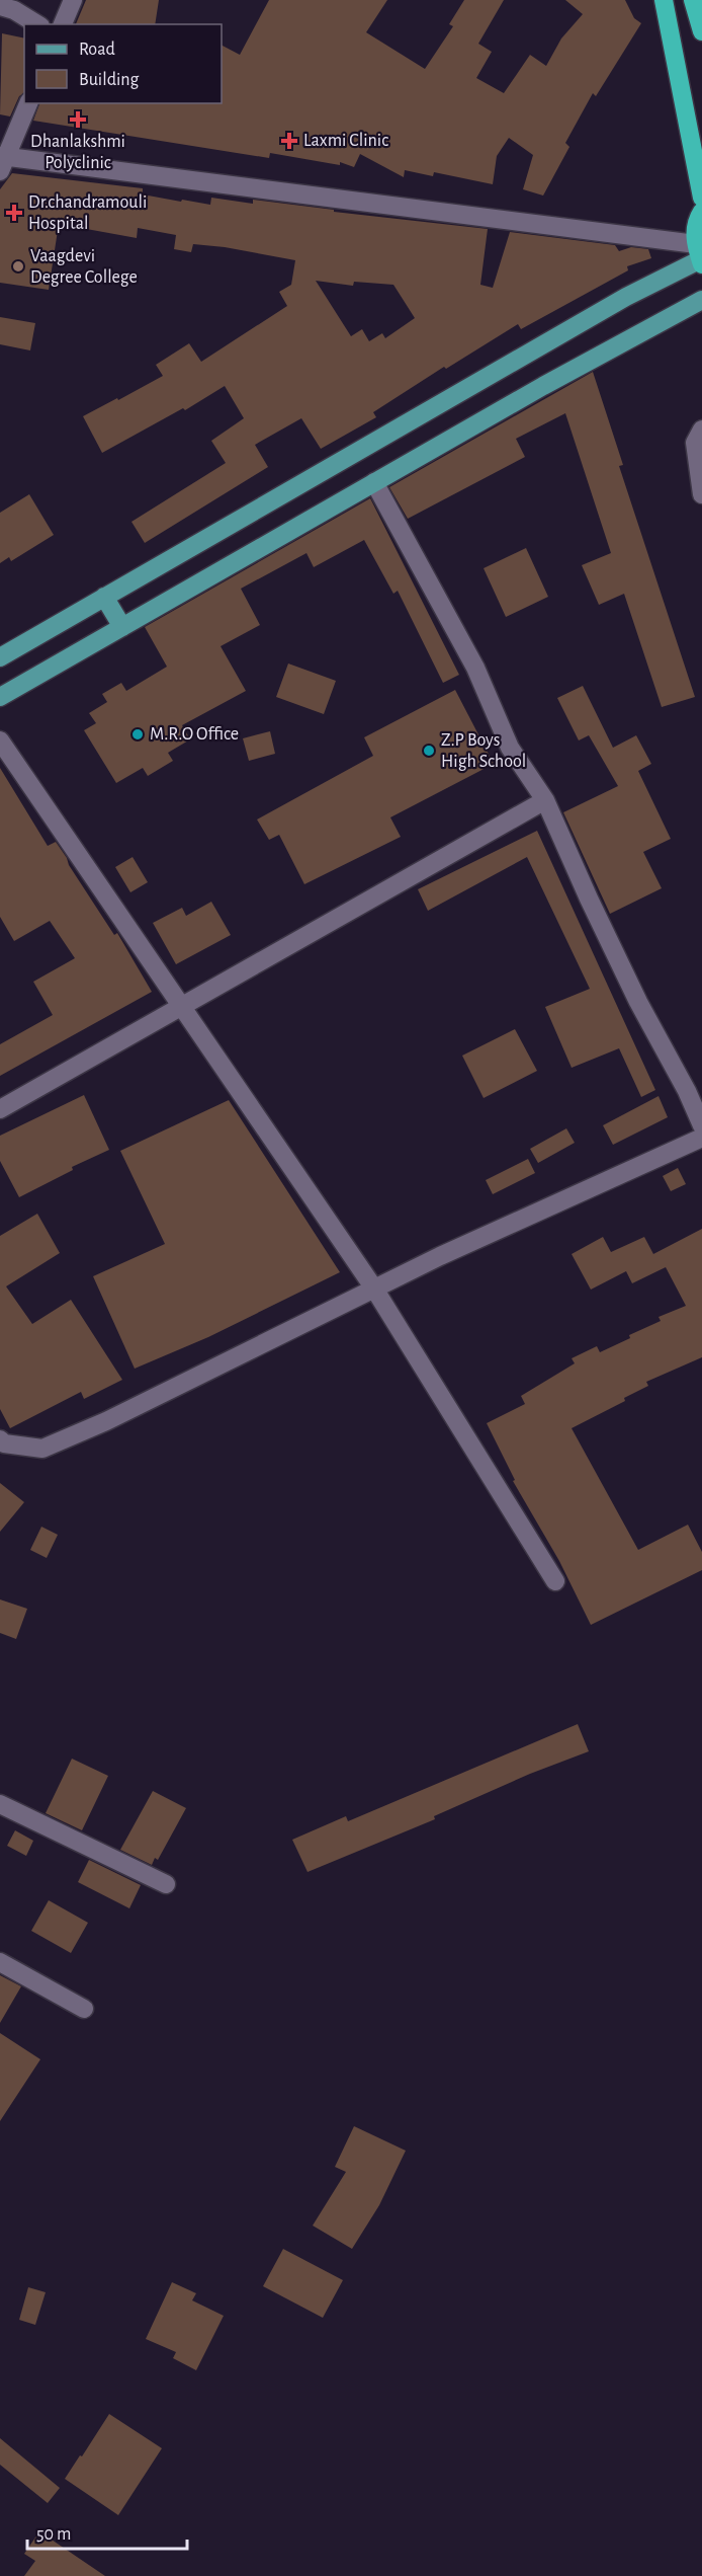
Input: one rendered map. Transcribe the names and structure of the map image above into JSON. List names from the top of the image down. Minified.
{"places":{"health":["Dhanlakshmi Polyclinic","Laxmi Clinic","Dr.chandramouli Hospital"],"other":["Vaagdevi Degree College","M.R.O Office","Z.P Boys High School"]},"legend":["Road","Building"],"scale_bar":"50 m"}
